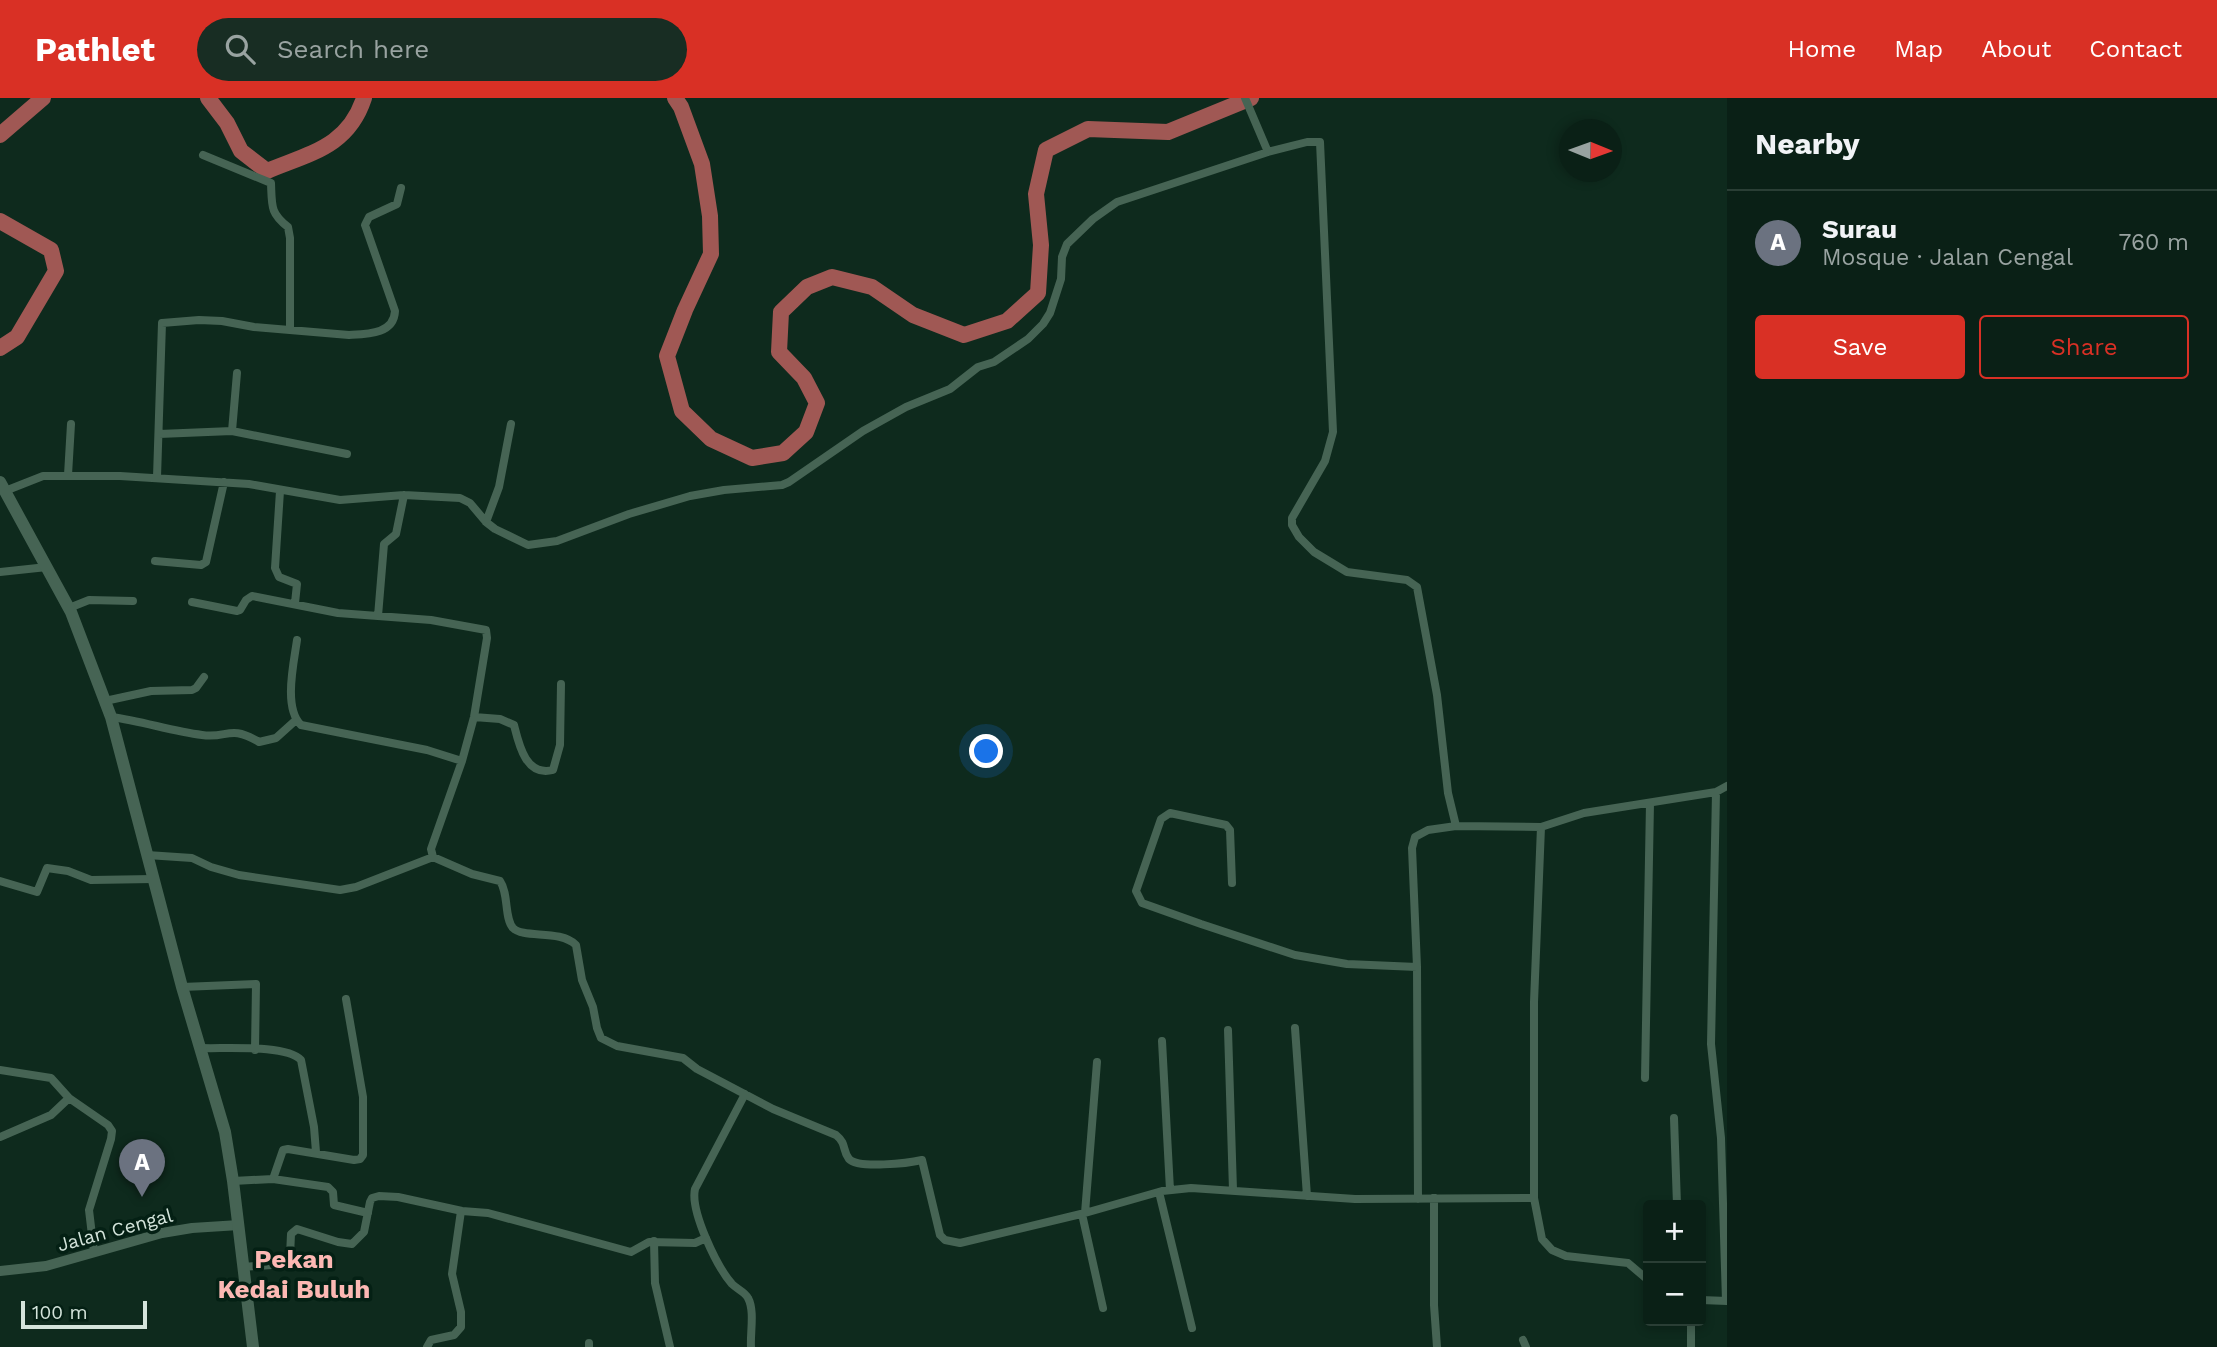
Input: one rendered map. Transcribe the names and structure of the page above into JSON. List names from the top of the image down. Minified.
{"streets":{"street":["Jalan Cengal"]},"districts":["Pekan Kedai Buluh"],"scale_bar":"100 m","north":"right","page":{"header":"Pathlet","search":"Search here","nav":["Home","Map","About","Contact"],"heading":"Nearby","list":[{"mark":"A","name":"Surau","note":"Mosque · Jalan Cengal","value":"760 m"}],"buttons":["Save","Share"],"pins":"A","map_buttons":["+","−"],"scale":"100 m"}}
